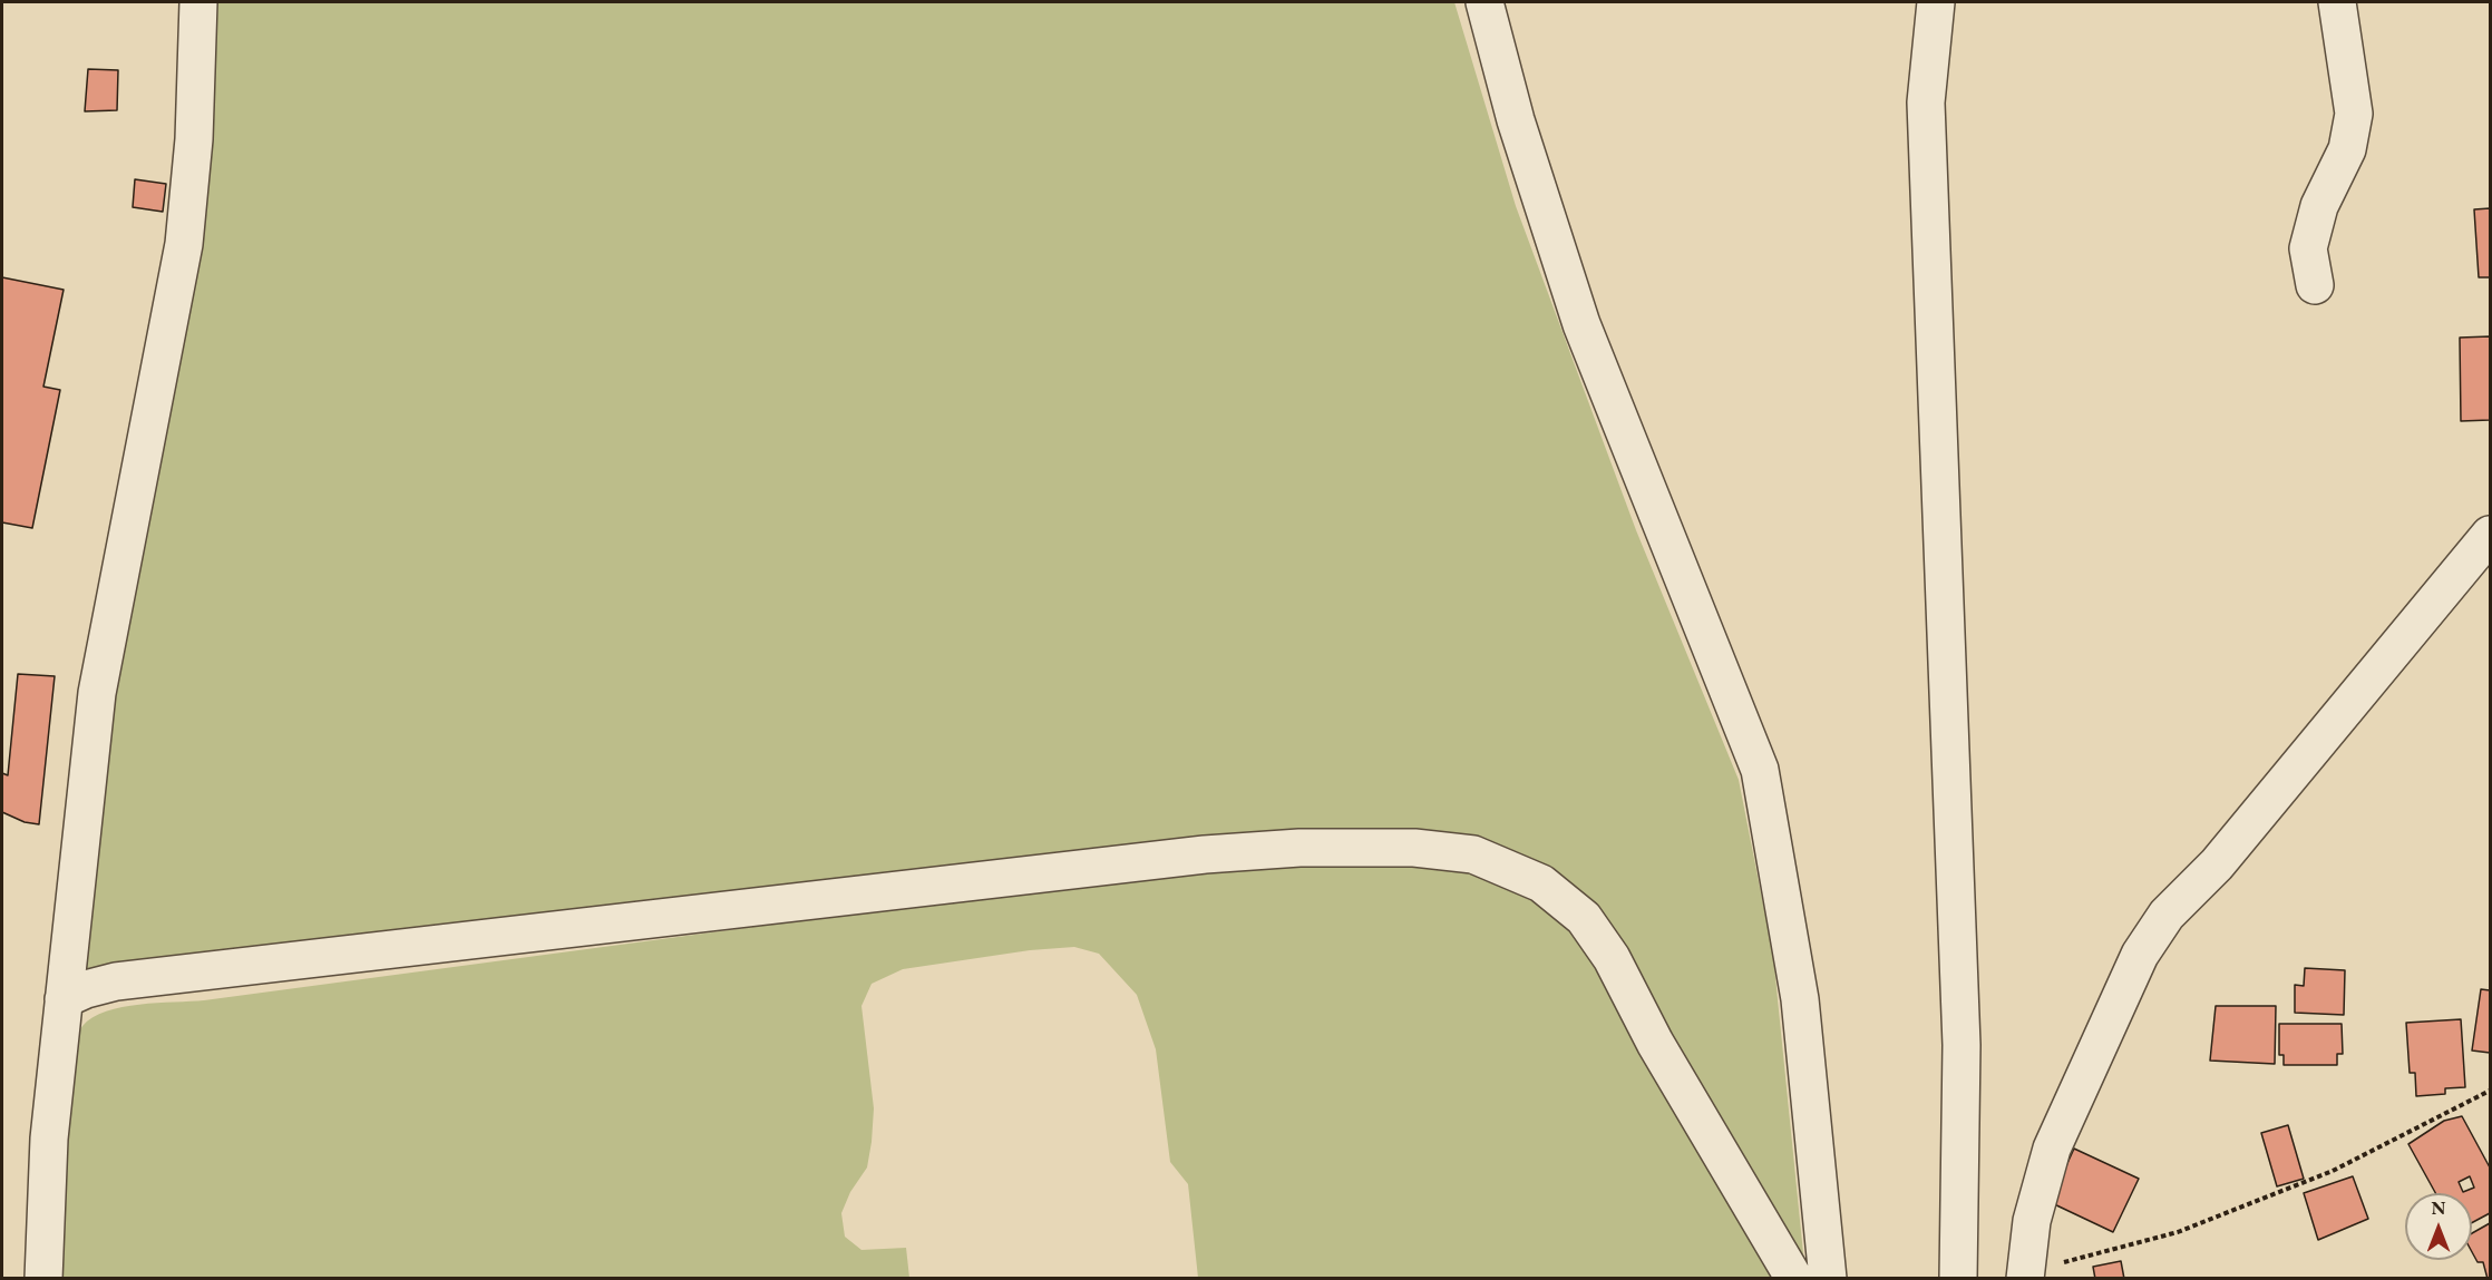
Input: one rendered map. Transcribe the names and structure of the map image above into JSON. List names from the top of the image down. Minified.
{"north":"top"}
